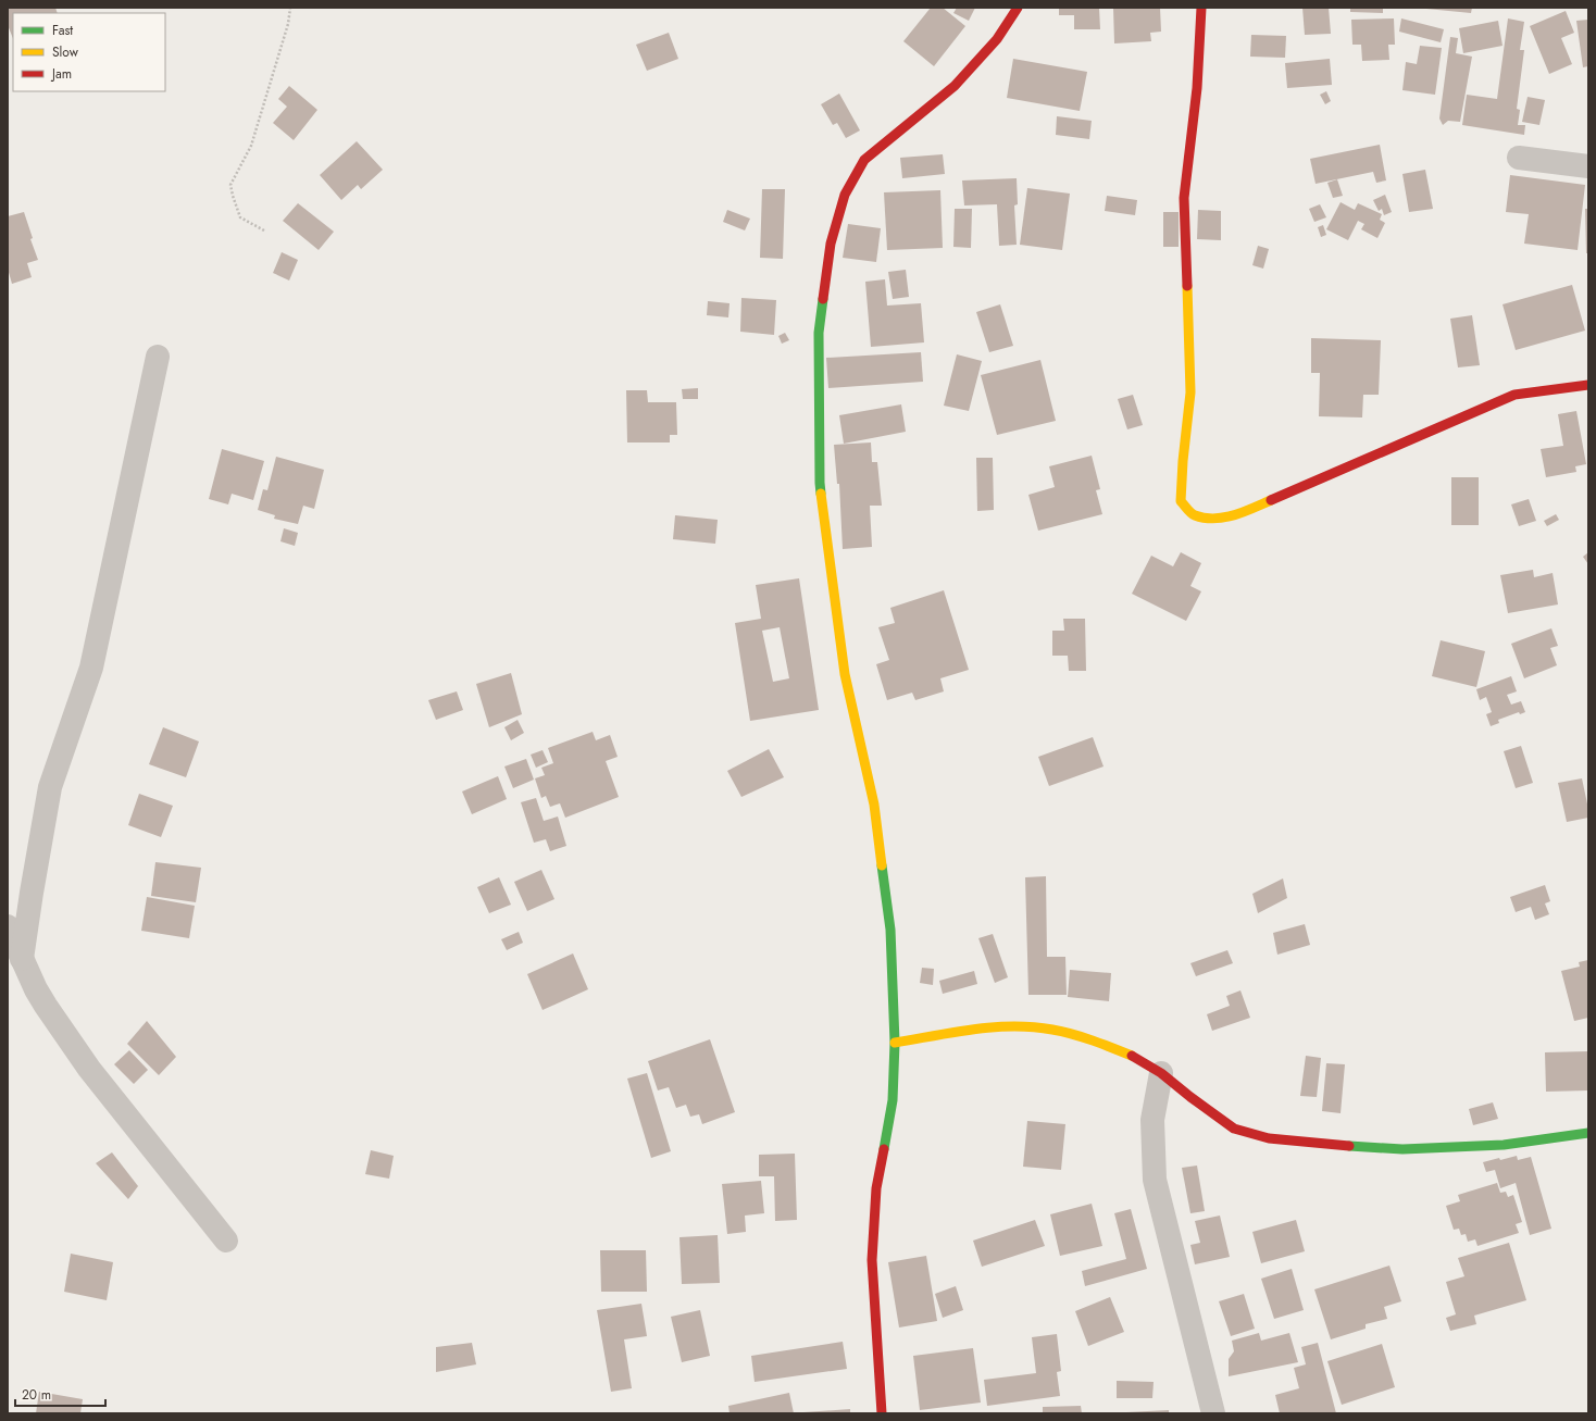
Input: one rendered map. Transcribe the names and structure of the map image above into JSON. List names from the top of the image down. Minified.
{"legend":["Fast","Slow","Jam"],"scale_bar":"20 m"}
